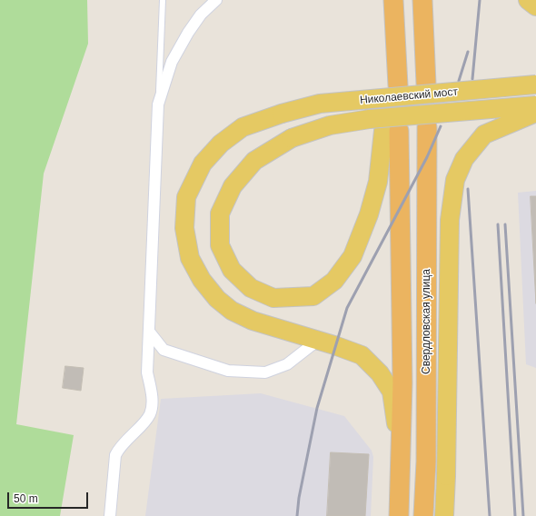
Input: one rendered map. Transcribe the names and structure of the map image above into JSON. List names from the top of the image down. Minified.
{"streets":{"highway":["Свердловская улица"],"main road":["Николаевский мост"]},"scale_bar":"50 m"}
